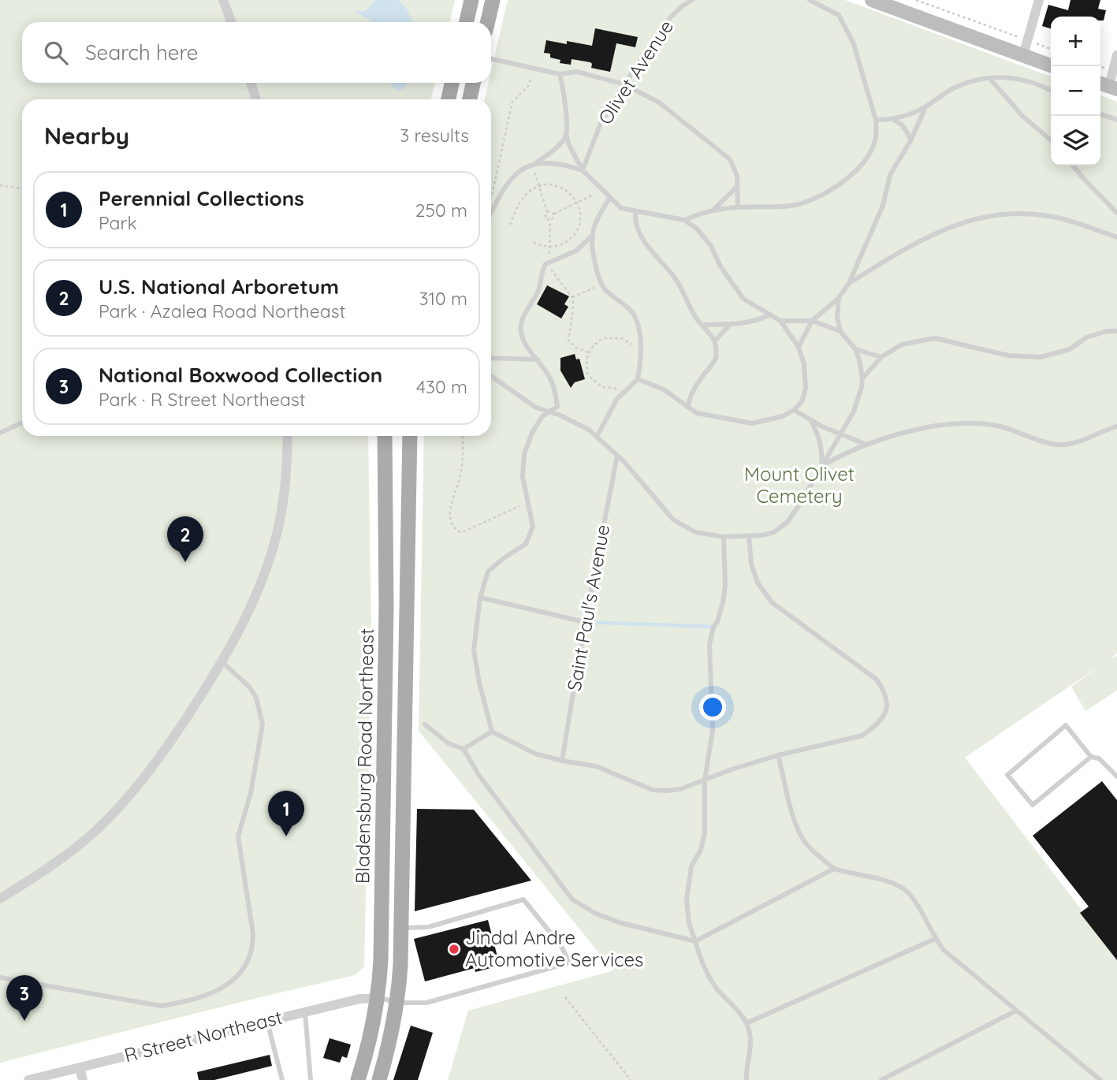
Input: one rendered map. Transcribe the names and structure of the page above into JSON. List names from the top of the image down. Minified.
{"streets":{"main road":["Bladensburg Road Northeast"],"street":["R Street Northeast"],"lane":["Olivet Avenue","Saint Paul's Avenue"]},"crossings":[["Bladensburg Road Northeast","R Street Northeast"]],"parks":["Mount Olivet Cemetery"],"places":["Jindal Andre Automotive Services"],"page":{"map_buttons":["+","−"],"search":"Search here","heading":["Nearby","3 results"],"list":[{"mark":"1","name":"Perennial Collections","note":"Park","value":"250 m"},{"mark":"2","name":"U.S. National Arboretum","note":"Park · Azalea Road Northeast","value":"310 m"},{"mark":"3","name":"National Boxwood Collection","note":"Park · R Street Northeast","value":"430 m"}],"pins":["2","1","3"]}}
